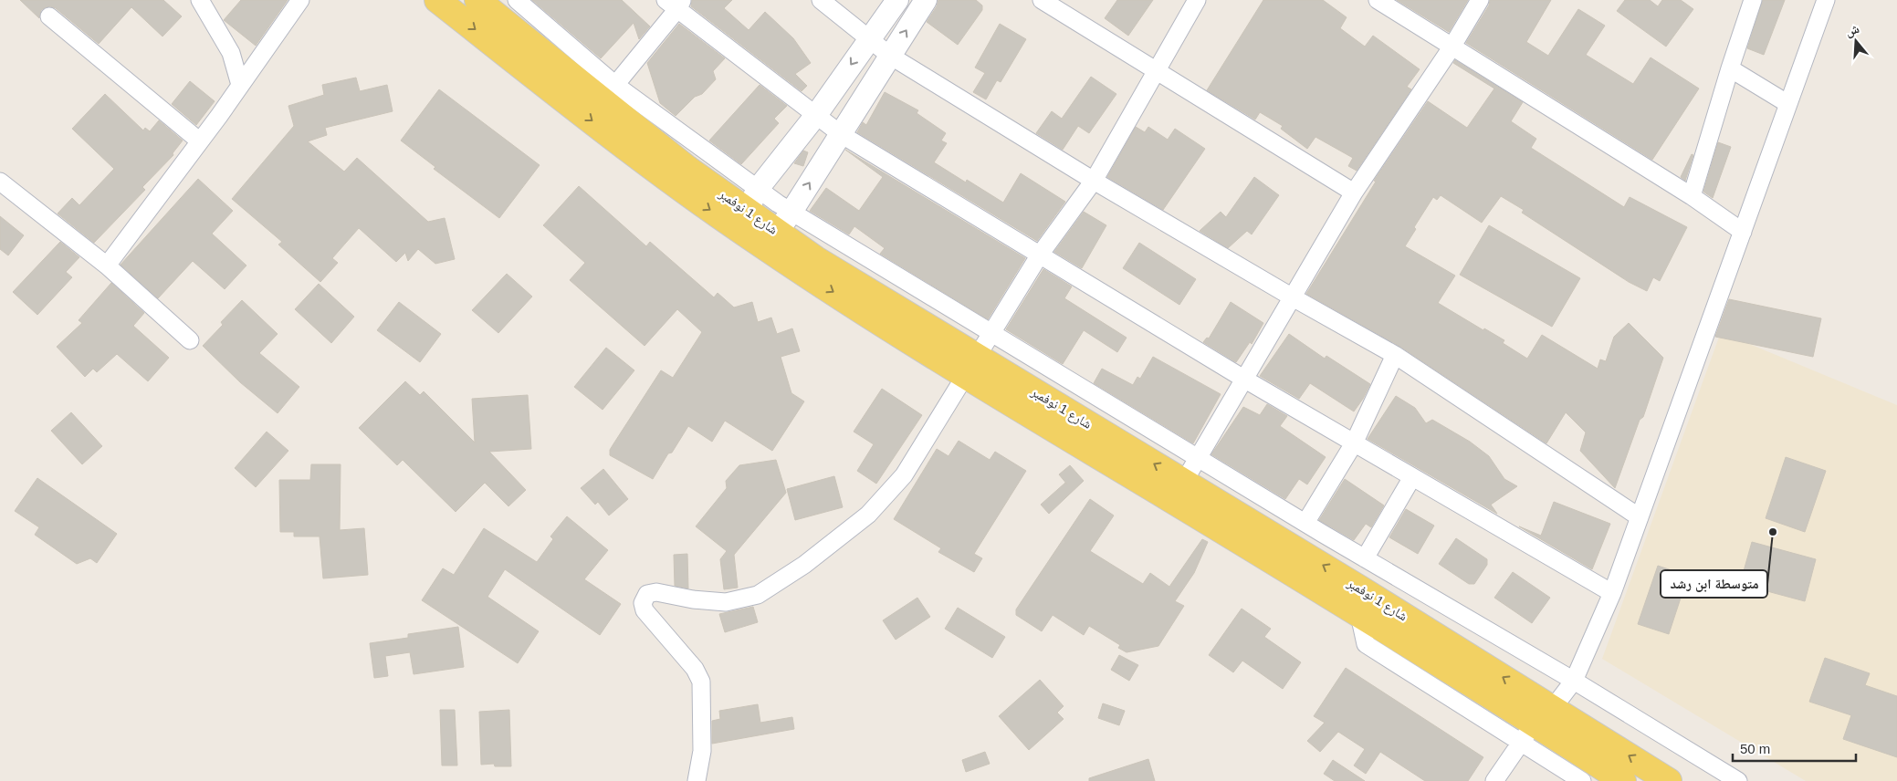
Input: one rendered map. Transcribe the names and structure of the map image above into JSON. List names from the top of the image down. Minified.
{"streets":{"main road":["شارع 1 نوفمبر"]},"places":["متوسطة ابن رشد"],"scale_bar":"50 m","north":"top"}
